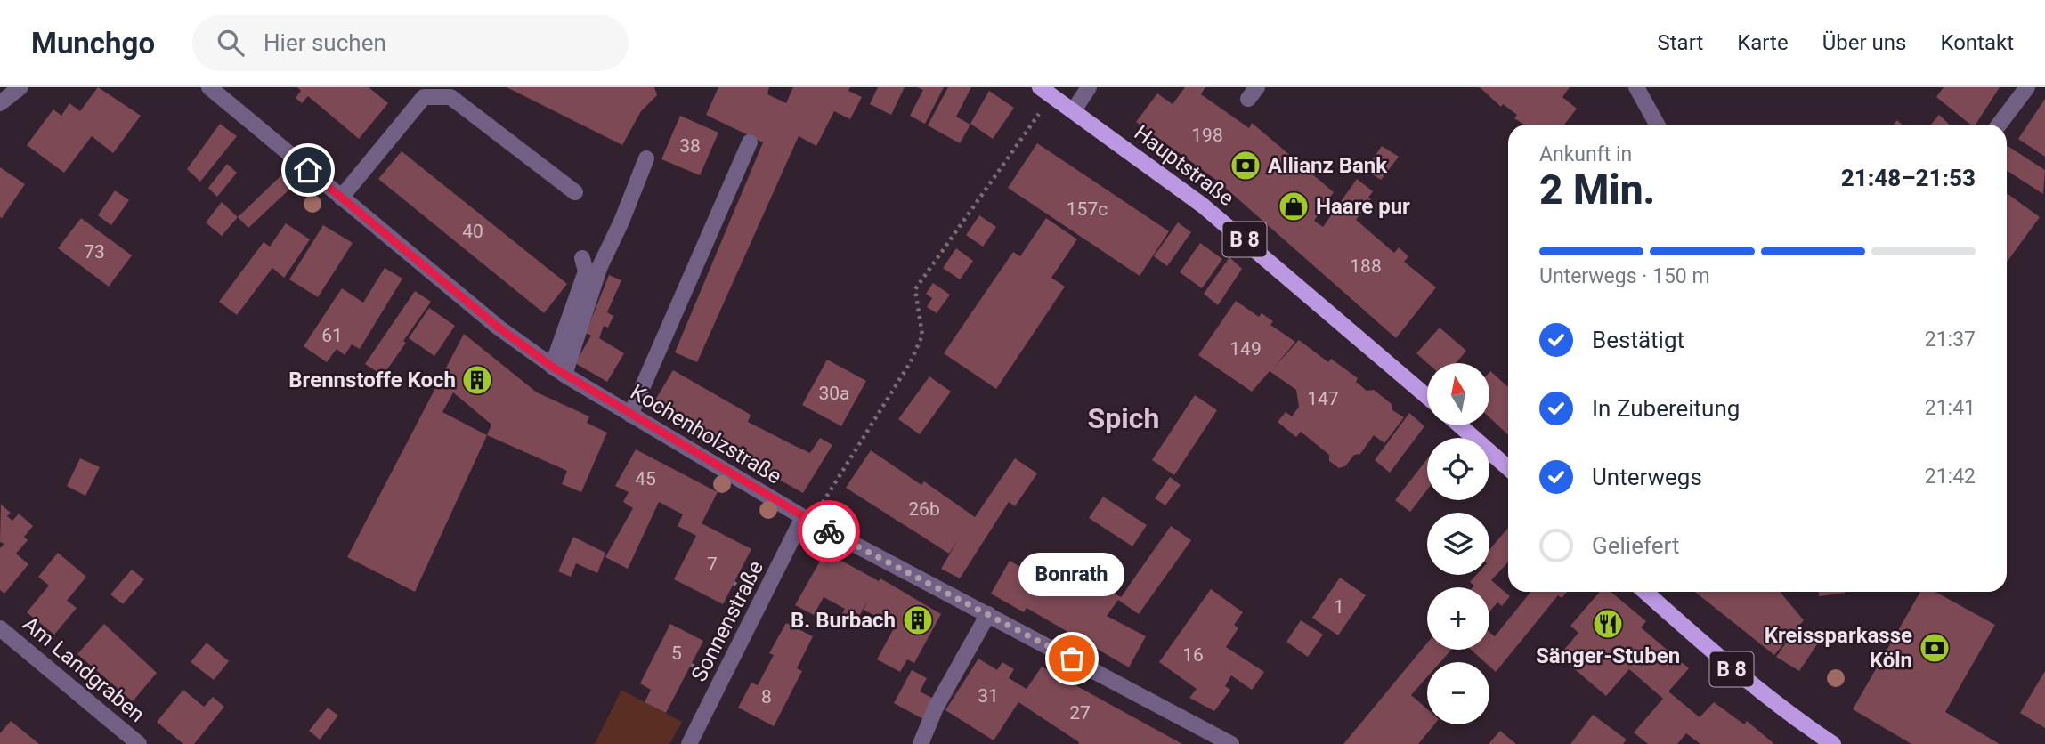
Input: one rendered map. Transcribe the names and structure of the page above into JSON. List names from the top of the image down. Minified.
{"streets":{"main road":["Hauptstraße","B 8"],"street":["Kochenholzstraße","Sonnenstraße","Am Landgraben"]},"crossings":[["Kochenholzstraße","Sonnenstraße"]],"districts":["Spich"],"places":{"bank":["Allianz Bank","Kreissparkasse Köln"],"shop":["Haare pur"],"building":["Brennstoffe Koch","B. Burbach"],"restaurant":["Sänger-Stuben"],"other":["Bonrath"]},"house_numbers":["198","38","157c","40","73","188","61","149","30a","147","45","26b","7","1","5","16","31","8","27"],"north":"top","page":{"header":"Munchgo","search":"Hier suchen","nav":["Start","Karte","Über uns","Kontakt"],"heading":["2 Min.","Ankunft in","21:48–21:53"],"bar":"Unterwegs · 150 m","list":[["Bestätigt","21:37"],["In Zubereitung","21:41"],["Unterwegs","21:42"],"Geliefert"],"map_buttons":["+","−"],"bubble":"Bonrath"}}
